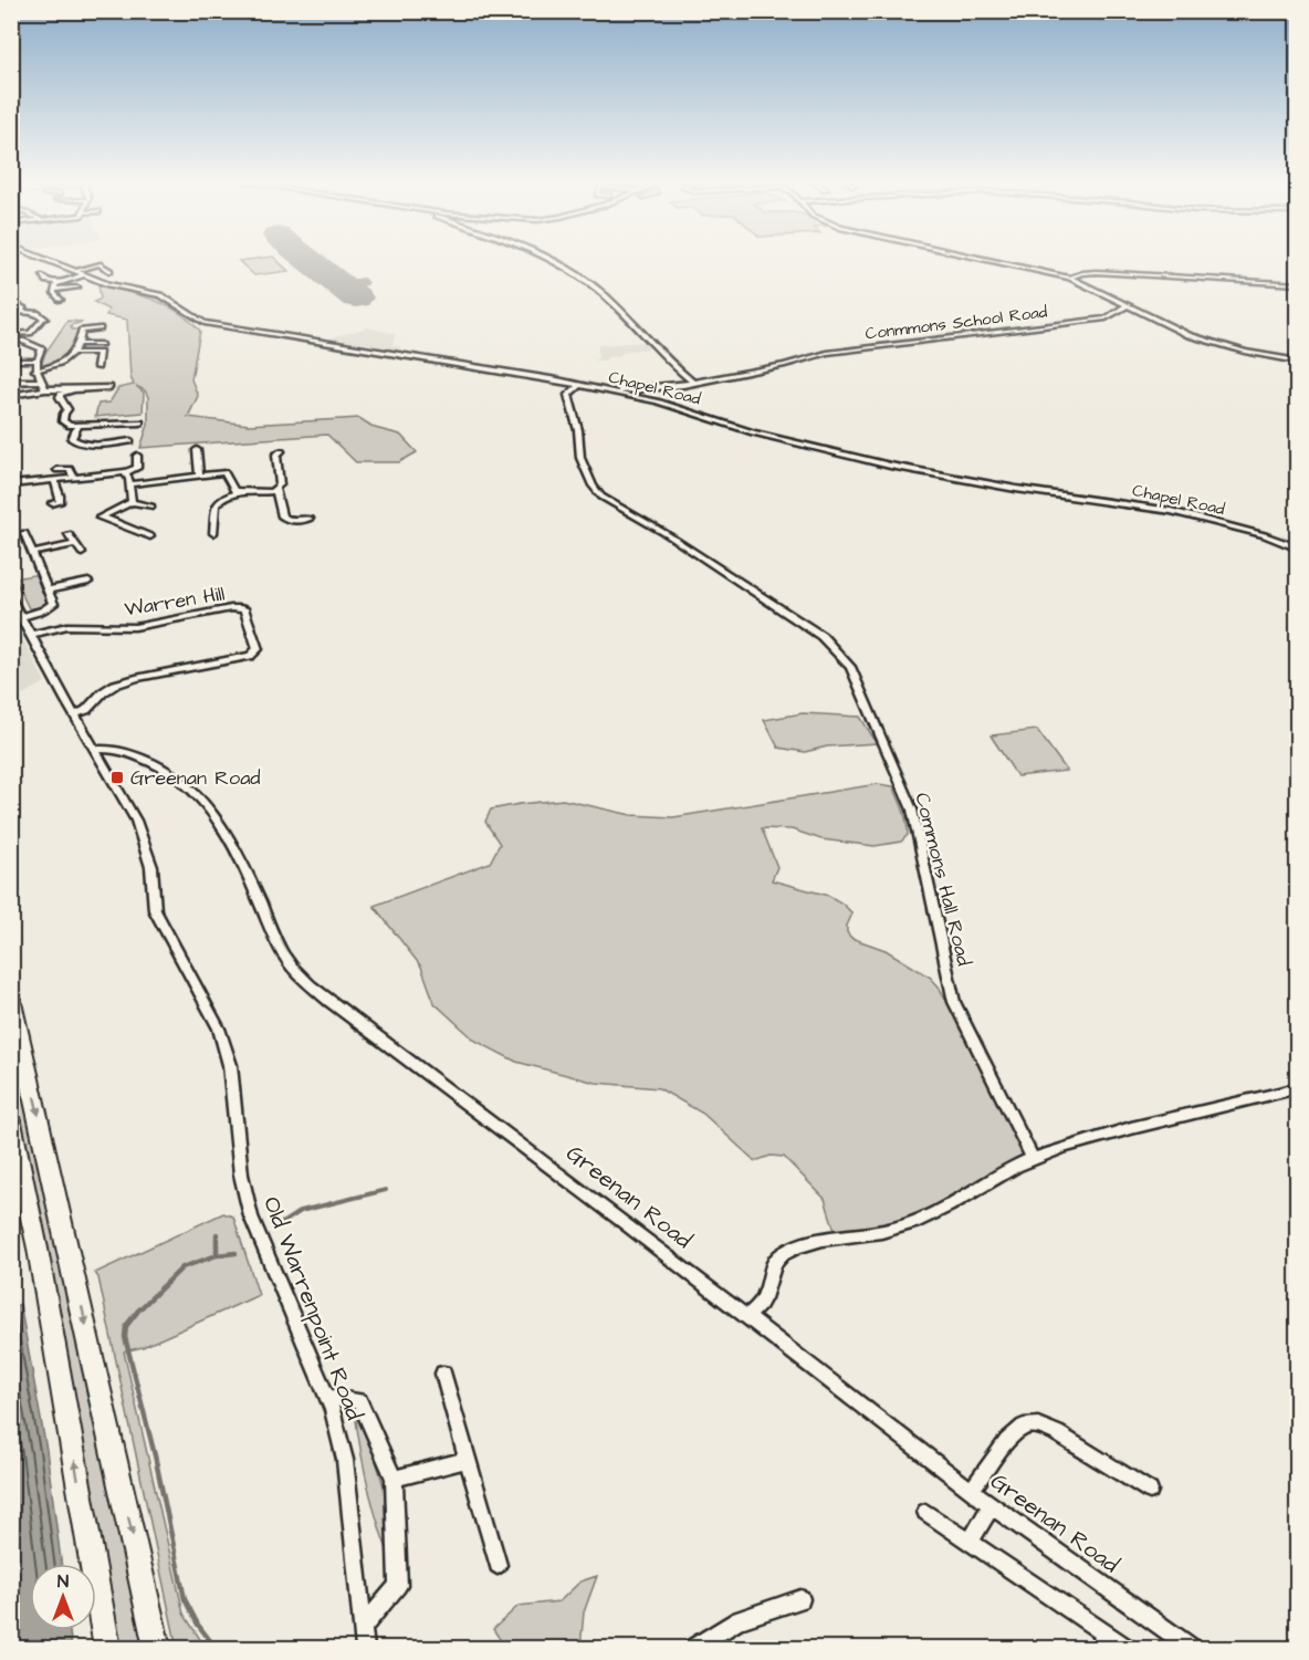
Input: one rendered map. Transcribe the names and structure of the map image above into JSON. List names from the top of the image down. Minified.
{"streets":{"street":["Conmmons School Road","Chapel Road","Warren Hill","Commons Hall Road","Greenan Road","Old Warrenpoint Road"]},"crossings":[["Conmmons School Road","Chapel Road"],["Chapel Road","Commons Hall Road"],["Warren Hill","Old Warrenpoint Road"],["Greenan Road","Old Warrenpoint Road"]],"places":{"transit":["Greenan Road"]},"north":"top"}
